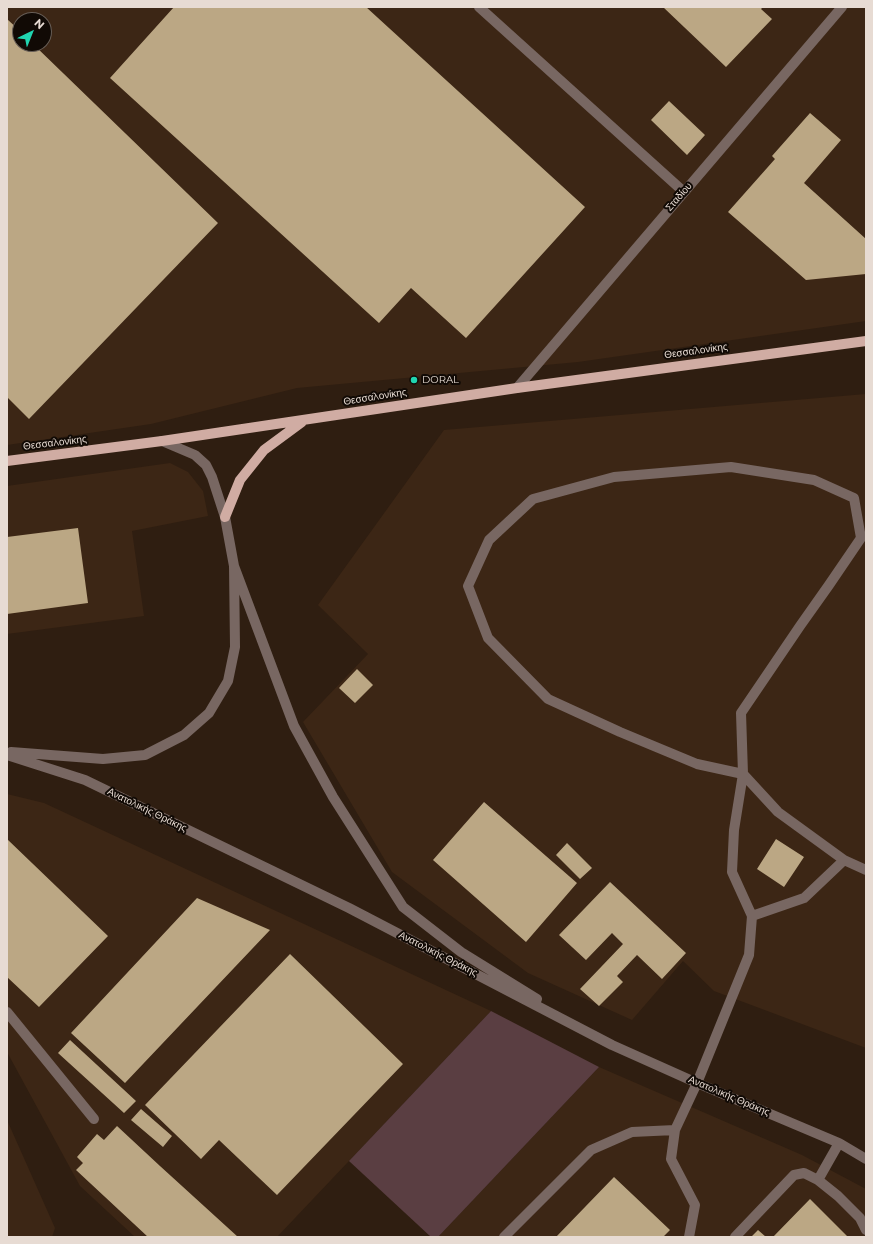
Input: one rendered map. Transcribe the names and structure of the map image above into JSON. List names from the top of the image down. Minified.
{"streets":{"main road":["Θεσσαλονίκης"],"street":["Σταδίου","Ανατολικής Θράκης"]},"crossings":[["Σταδίου","Θεσσαλονίκης"]],"places":["DORAL"],"north":"top right"}
